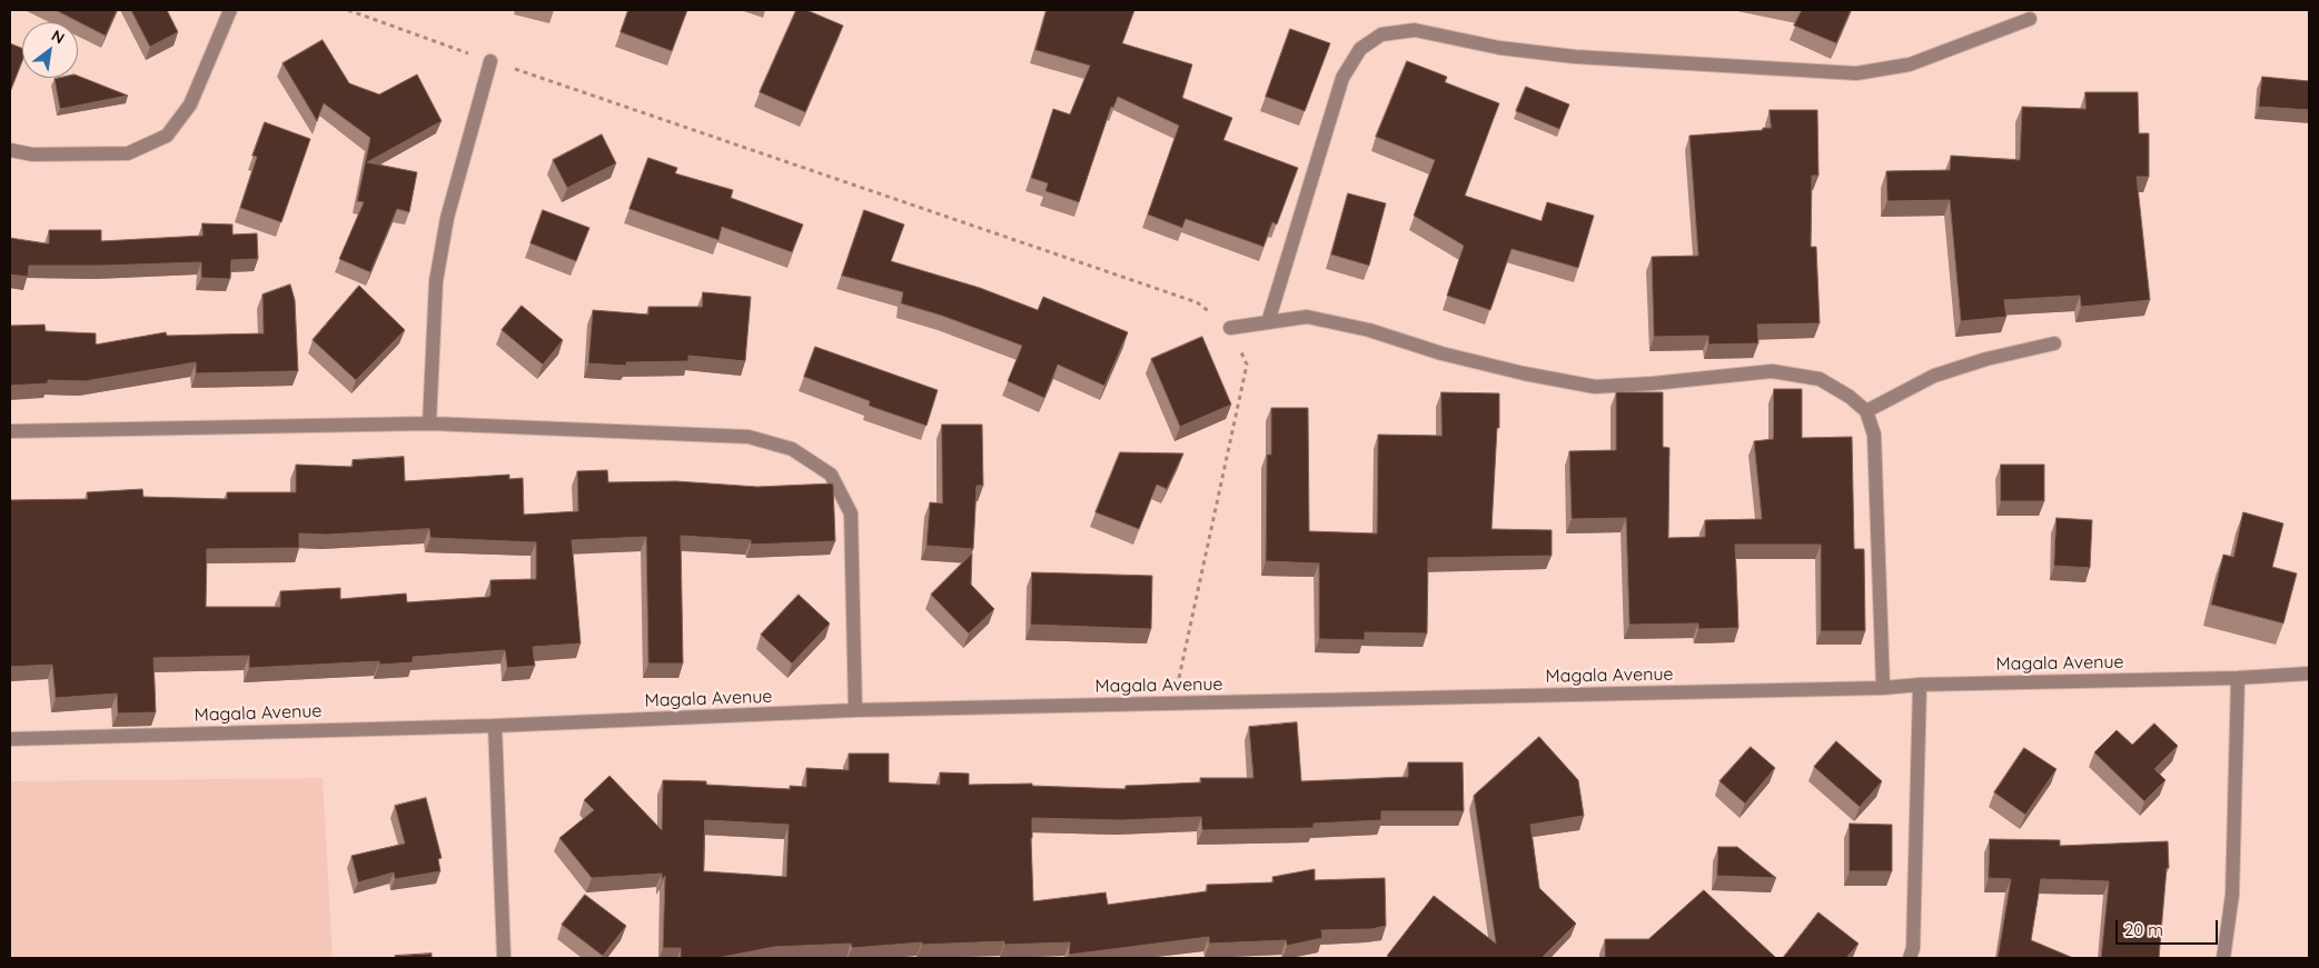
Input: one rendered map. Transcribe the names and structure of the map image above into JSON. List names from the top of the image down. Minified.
{"streets":{"street":["Magala Avenue"]},"scale_bar":"20 m","north":"top right"}
